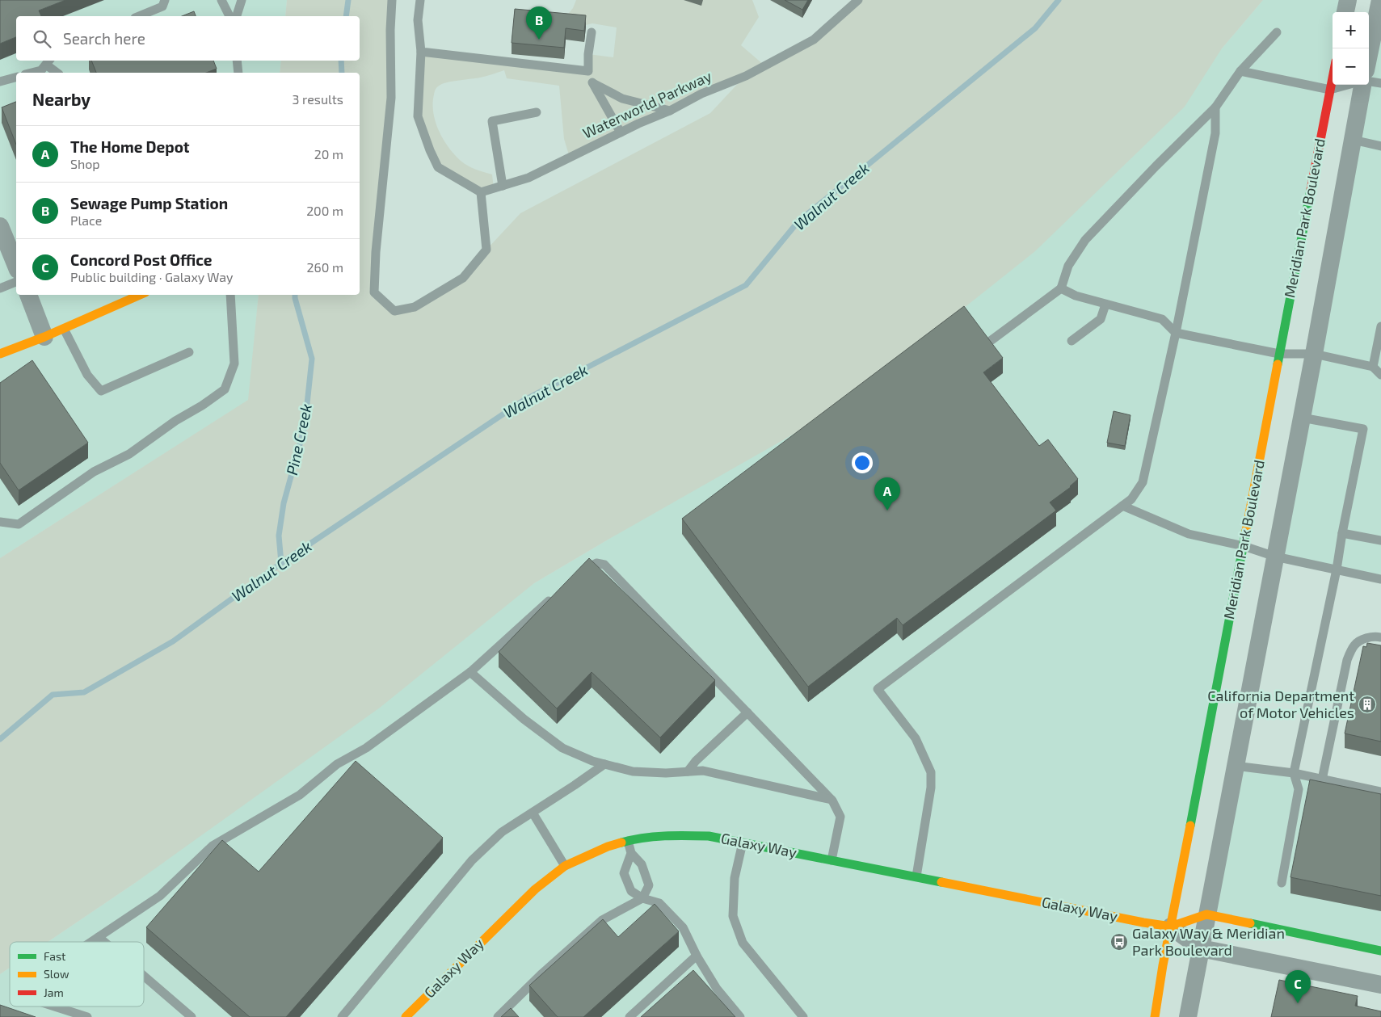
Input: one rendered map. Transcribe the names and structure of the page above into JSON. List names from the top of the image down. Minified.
{"streets":{"street":["Meridian Park Boulevard","Galaxy Way"],"lane":["Waterworld Parkway"]},"crossings":[["Meridian Park Boulevard","Galaxy Way"]],"water":["Walnut Creek","Pine Creek"],"places":{"building":["California Department of Motor Vehicles"],"bus stop":["Galaxy Way & Meridian Park Boulevard"]},"legend":["Fast","Slow","Jam"],"page":{"pins":["B","A","C"],"map_buttons":["+","−"],"search":"Search here","heading":["Nearby","3 results"],"list":[{"mark":"A","name":"The Home Depot","note":"Shop","value":"20 m"},{"mark":"B","name":"Sewage Pump Station","note":"Place","value":"200 m"},{"mark":"C","name":"Concord Post Office","note":"Public building · Galaxy Way","value":"260 m"}]}}
